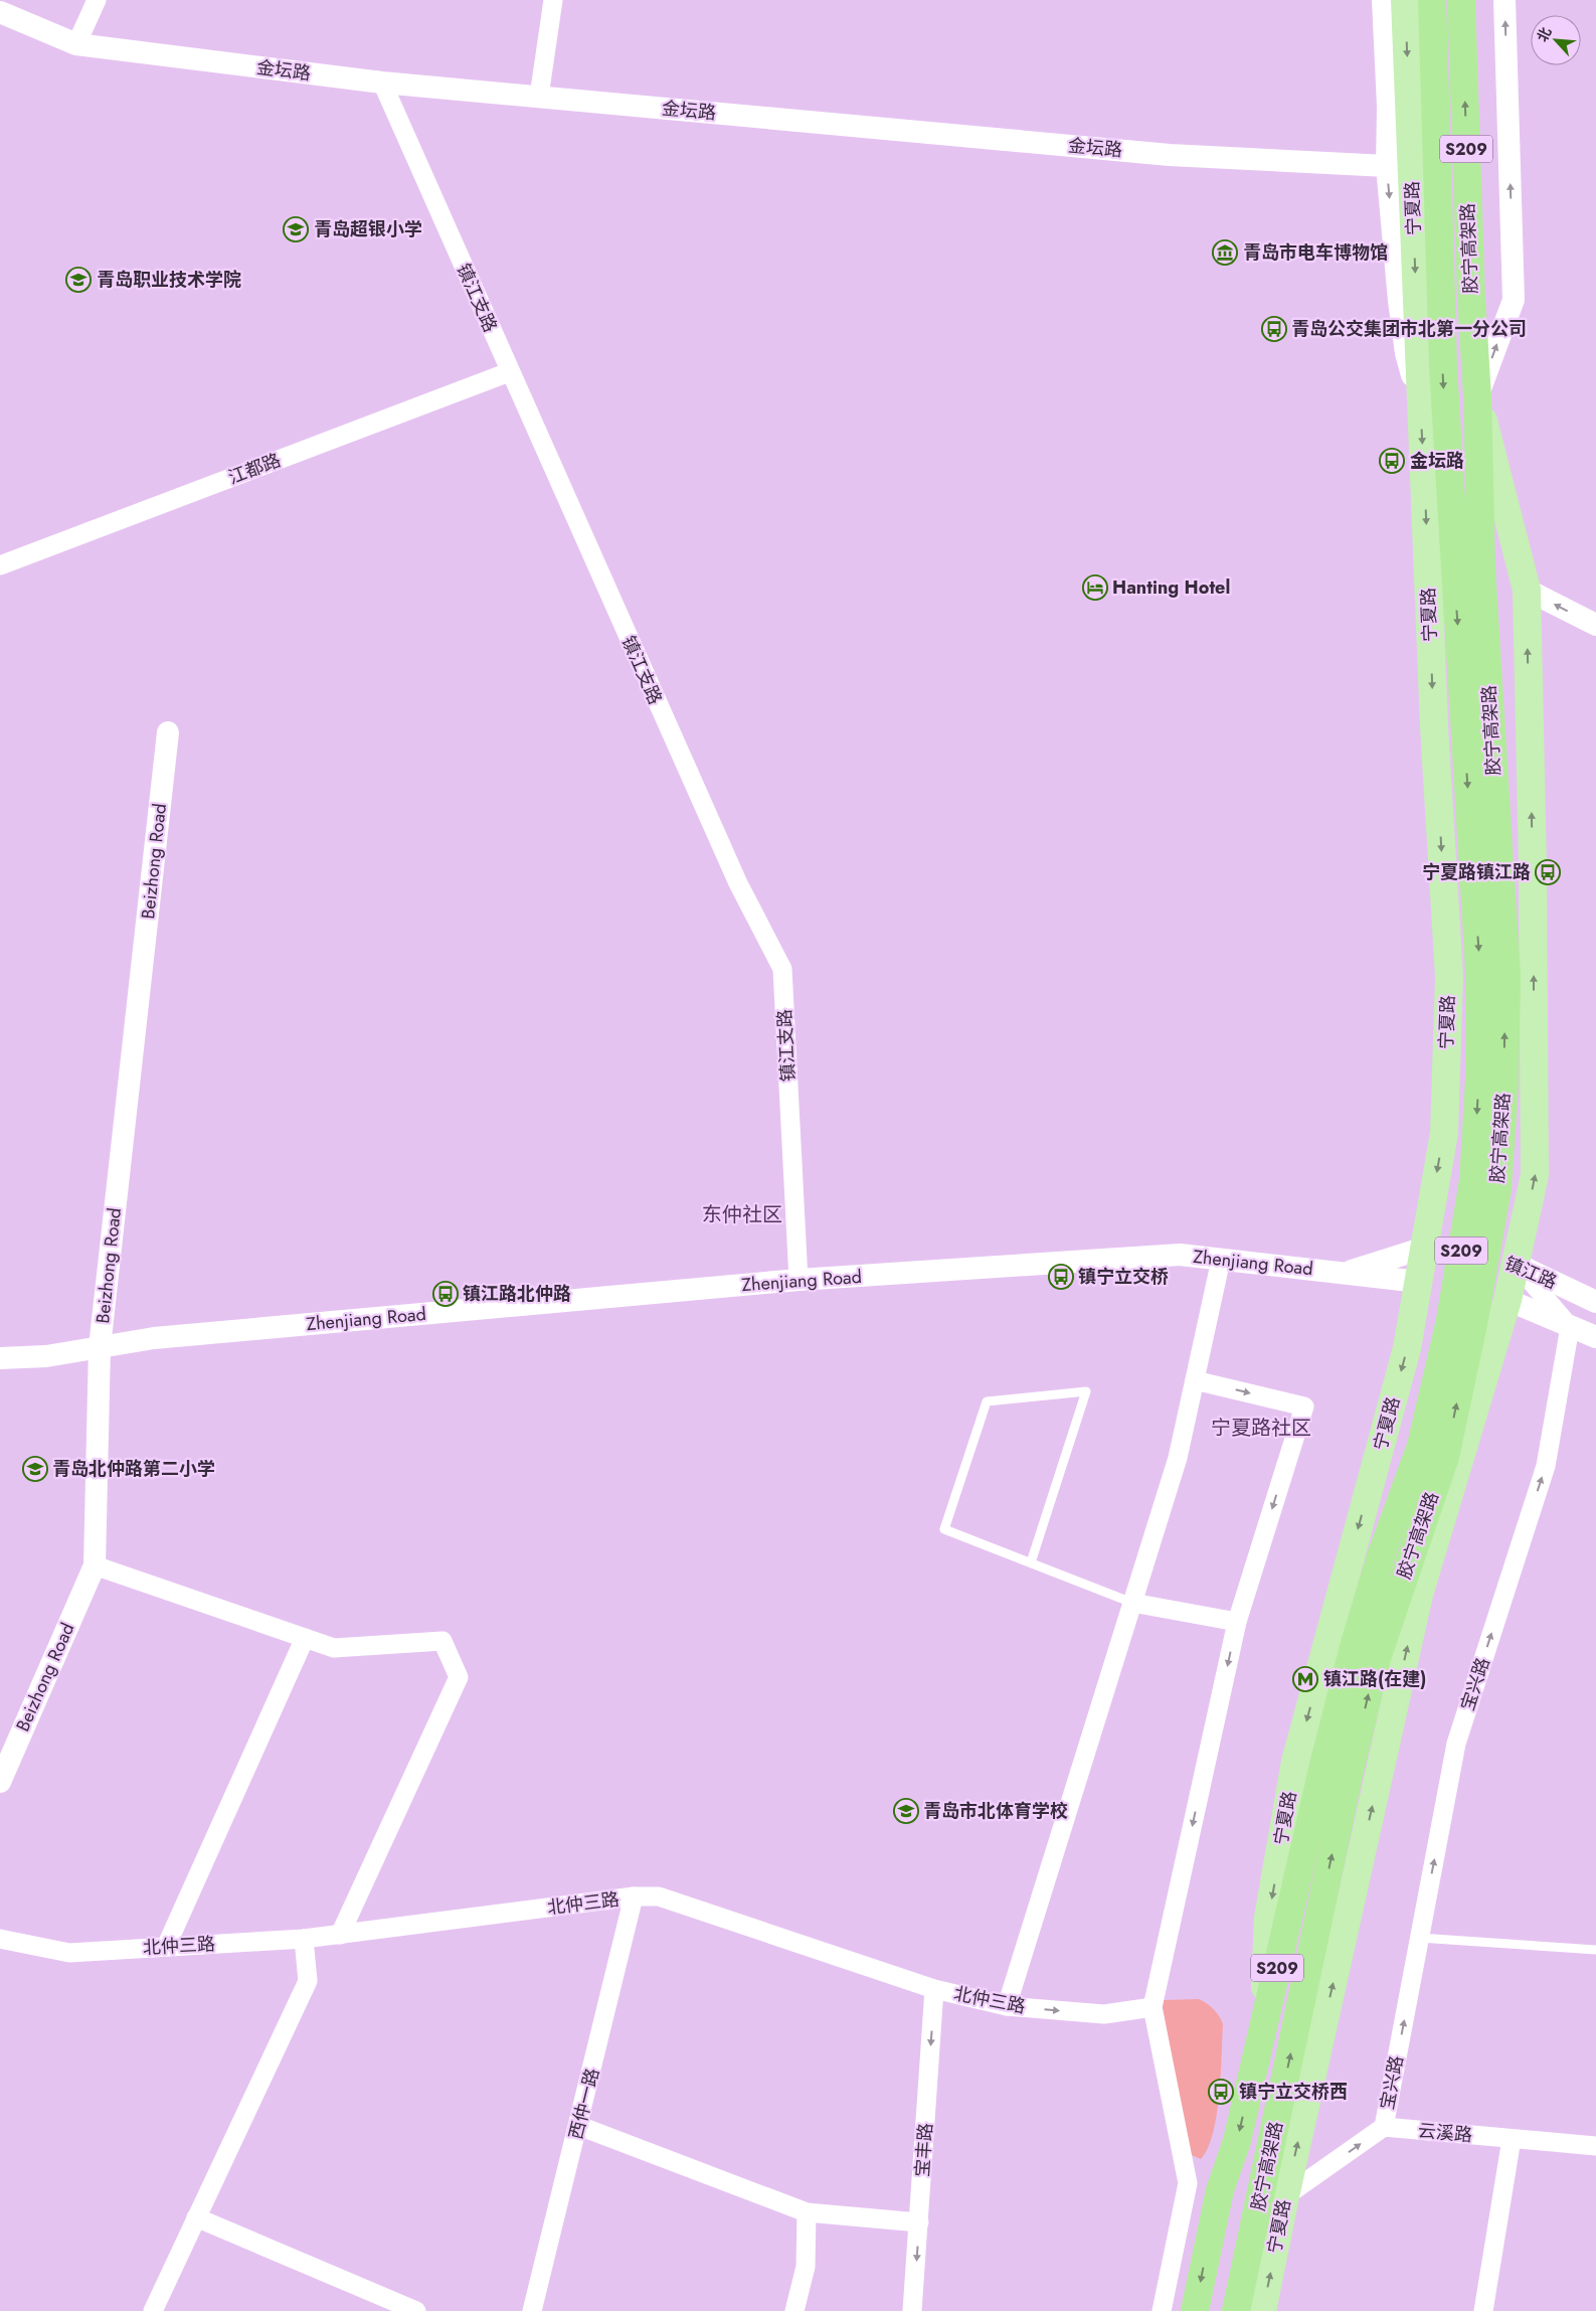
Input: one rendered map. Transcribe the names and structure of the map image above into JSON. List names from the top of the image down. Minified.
{"streets":{"highway":["S209","胶宁高架路"],"main road":["宁夏路","Zhenjiang Road","镇江路"],"street":["金坛路","镇江支路","江都路","Beizhong Road","宝兴路","北仲三路","西仲一路","云溪路","宝丰路"]},"crossings":[["金坛路","镇江支路"],["S209","宁夏路"],["S209","胶宁高架路"],["宁夏路","胶宁高架路"],["宁夏路","Zhenjiang Road"],["宁夏路","镇江路"],["镇江支路","江都路"],["镇江支路","Zhenjiang Road"],["Beizhong Road","Zhenjiang Road"],["Zhenjiang Road","镇江路"],["Zhenjiang Road","宝兴路"],["宝兴路","云溪路"],["北仲三路","西仲一路"],["北仲三路","宝丰路"]],"one_way":["宝兴路"],"districts":["东仲社区","宁夏路社区"],"places":{"school or university":["青岛超银小学","青岛职业技术学院","青岛北仲路第二小学","青岛市北体育学校"],"museum":["青岛市电车博物馆"],"bus stop":["青岛公交集团市北第一分公司","金坛路","宁夏路镇江路","镇宁立交桥","镇江路北仲路","镇宁立交桥西"],"hotel":["Hanting Hotel"],"metro station":["镇江路(在建)"]},"north":"top left"}
